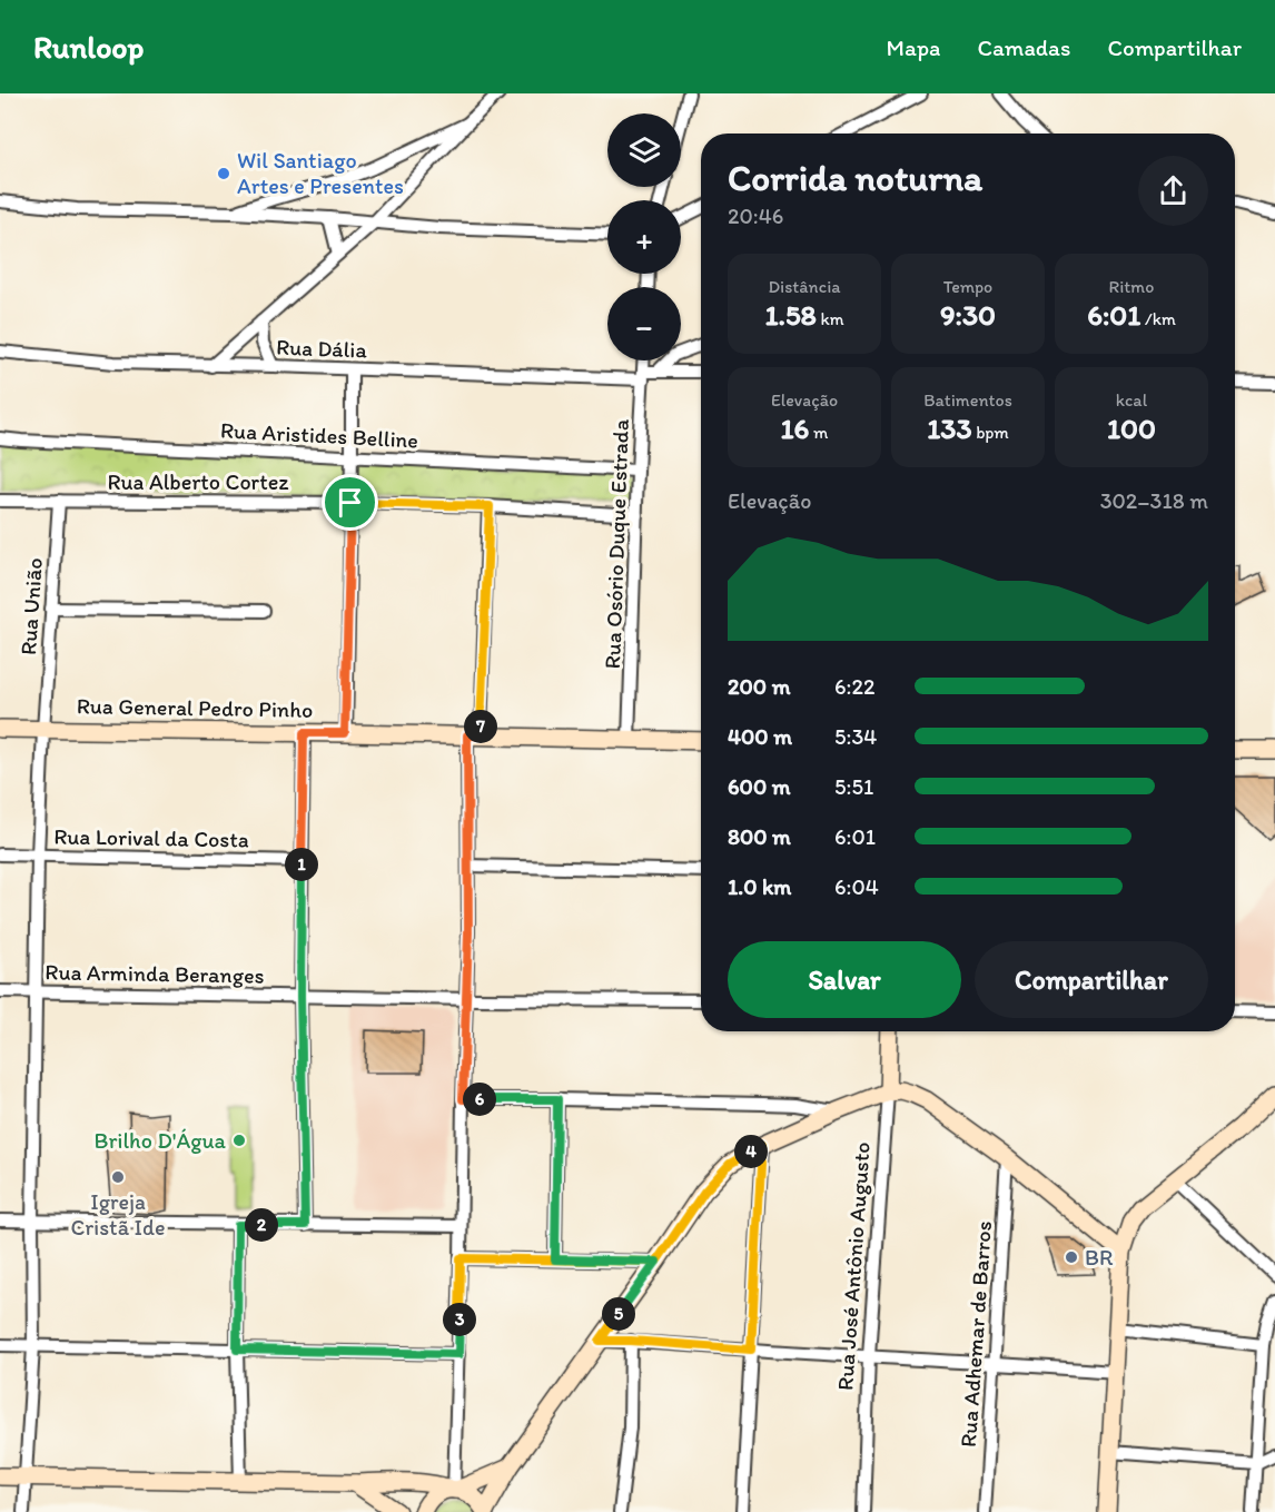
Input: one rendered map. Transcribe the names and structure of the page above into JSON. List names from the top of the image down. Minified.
{"streets":{"street":["Rua Dália","Rua Aristides Belline","Rua Alberto Cortez","Rua Osório Duque Estrada","Rua União","Rua General Pedro Pinho","Rua Lorival da Costa","Rua Arminda Beranges","Rua José Antônio Augusto","Rua Adhemar de Barros"]},"crossings":[["Rua Dália","Rua Osório Duque Estrada"],["Rua Aristides Belline","Rua Osório Duque Estrada"],["Rua Alberto Cortez","Rua Osório Duque Estrada"],["Rua Alberto Cortez","Rua União"],["Rua Osório Duque Estrada","Rua General Pedro Pinho"],["Rua União","Rua General Pedro Pinho"],["Rua União","Rua Lorival da Costa"],["Rua União","Rua Arminda Beranges"]],"places":["Wil Santiago Artes e Presentes","Brilho D'Água","Igreja Cristã Ide","BR"],"page":{"header":"Runloop","nav":["Mapa","Camadas","Compartilhar"],"map_buttons":["+","−"],"heading":["Corrida noturna","20:46"],"stats":[["Distância","1.58 km"],["Tempo","9:30"],["Ritmo","6:01 /km"],["Elevação","16 m"],["Batimentos","133 bpm"],["kcal","100"]],"chart":["Elevação","302–318 m"],"list":[{"name":"200 m","note":"6:22"},{"name":"400 m","note":"5:34"},{"name":"600 m","note":"5:51"},{"name":"800 m","note":"6:01"},{"name":"1.0 km","note":"6:04"}],"pins":["7","1","6","4","2","5","3"],"buttons":["Salvar","Compartilhar"]}}
